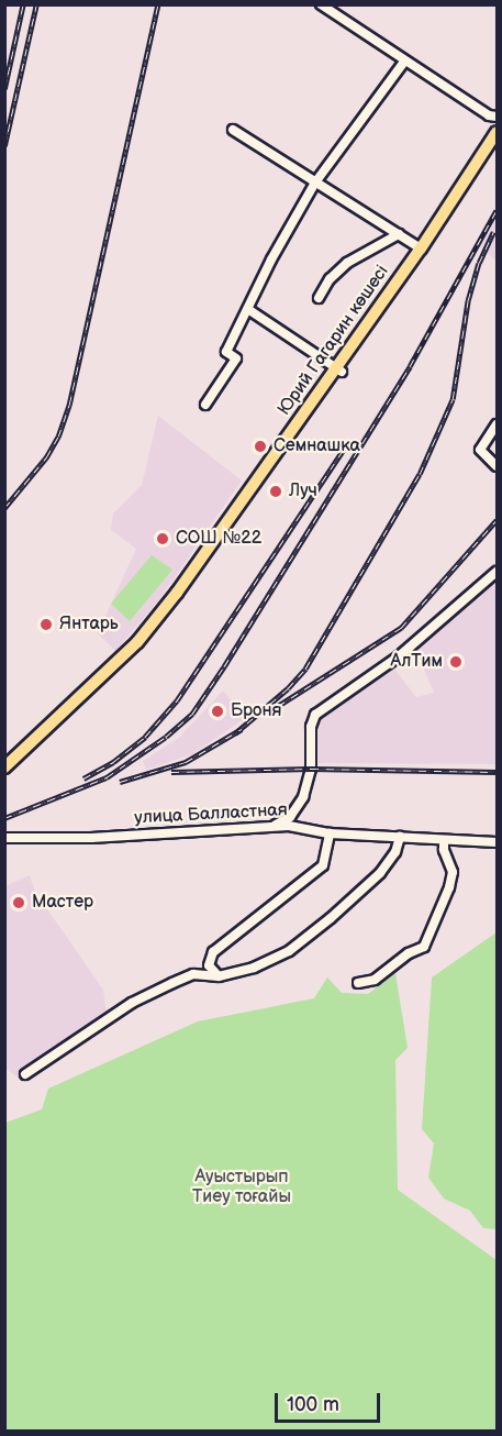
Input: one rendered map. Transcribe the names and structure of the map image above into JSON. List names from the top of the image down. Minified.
{"streets":{"main road":["Юрий Гагарин көшесі"],"street":["улица Балластная"]},"parks":["Ауыстырып Тиеу тоғайы"],"places":["Семнашка","Луч","СОШ №22","Янтарь","АлТим","Броня","Мастер"],"scale_bar":"100 m"}
